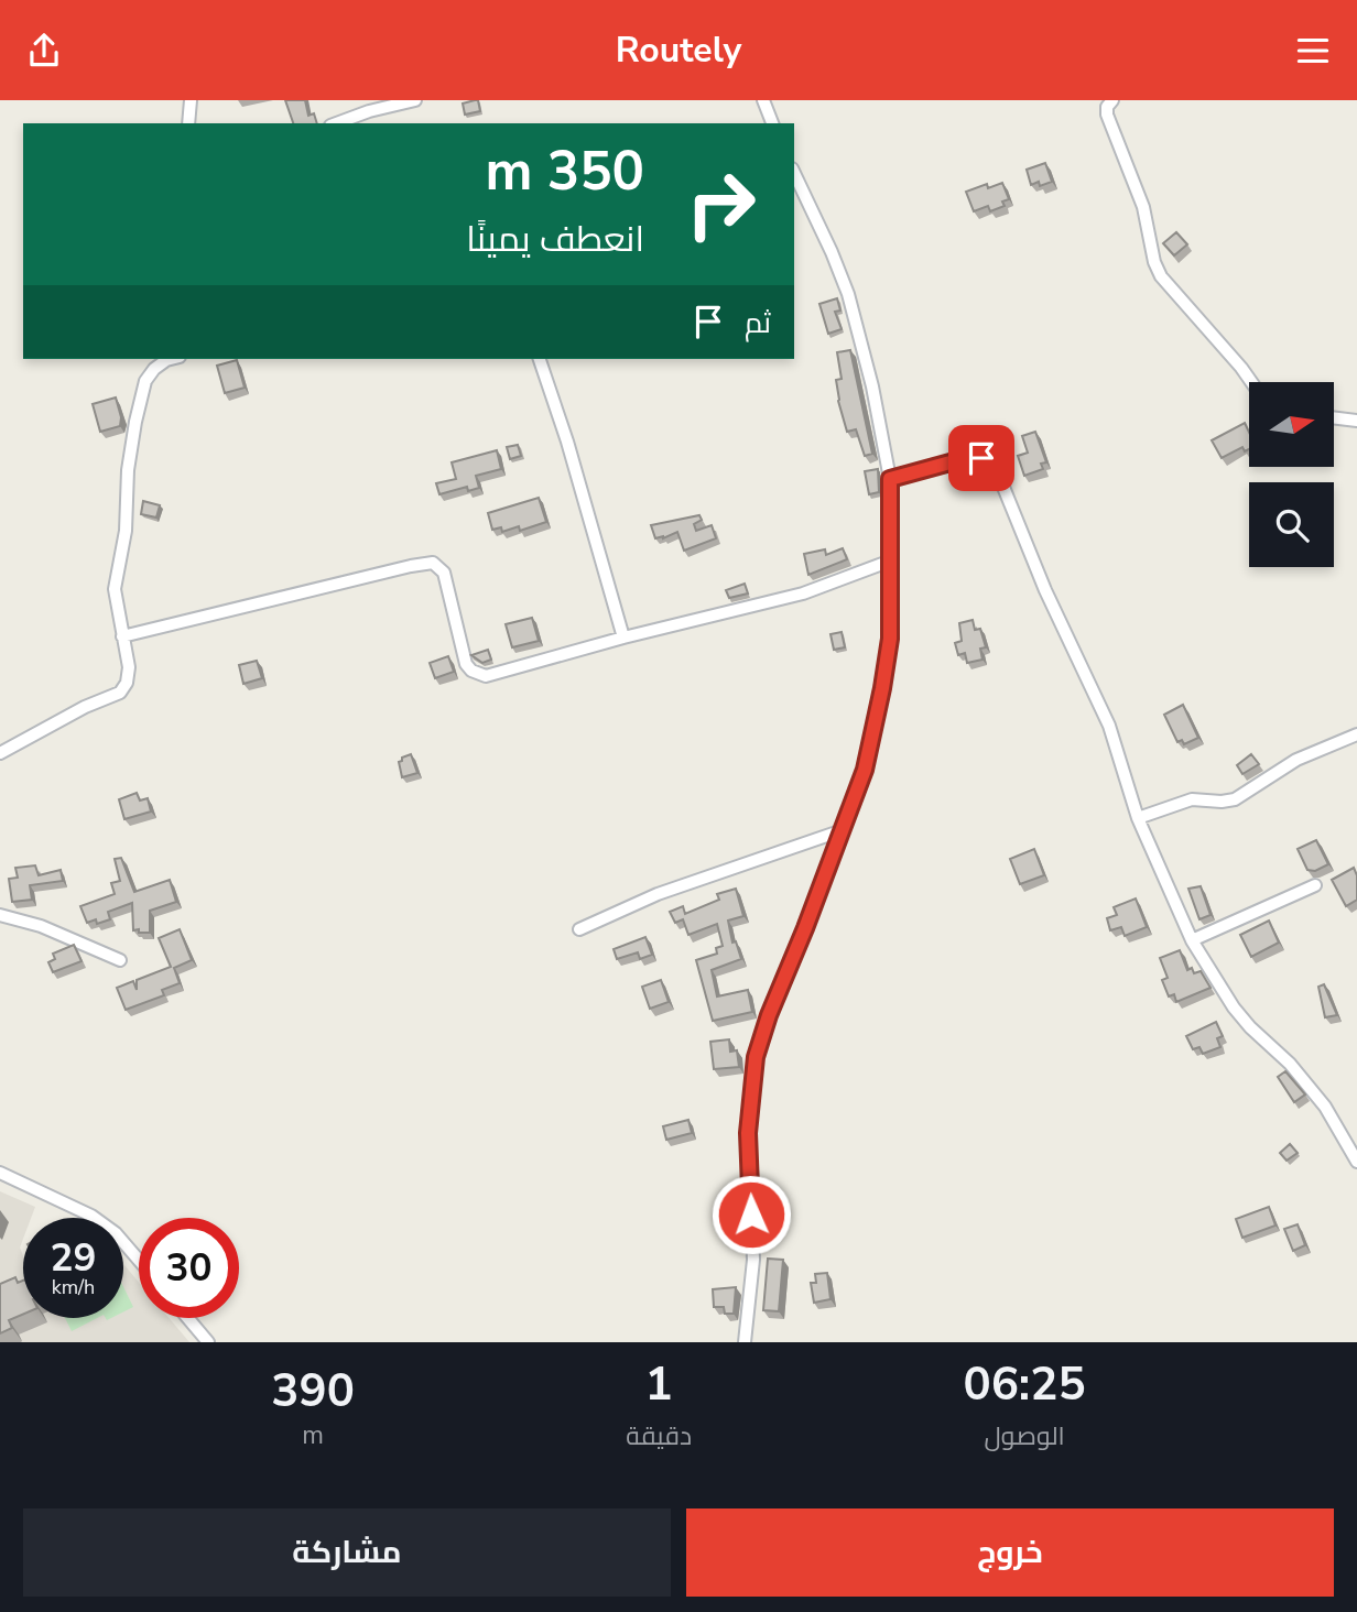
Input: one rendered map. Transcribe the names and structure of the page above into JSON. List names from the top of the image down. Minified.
{"north":"right","page":{"header":"Routely","turn":["350 m","انعطف يمينًا"],"then":"ثم","speed":"29 km/h","limit":"30","eta":["06:25","الوصول","1","دقيقة","390","m"],"buttons":["خروج","مشاركة"]}}
